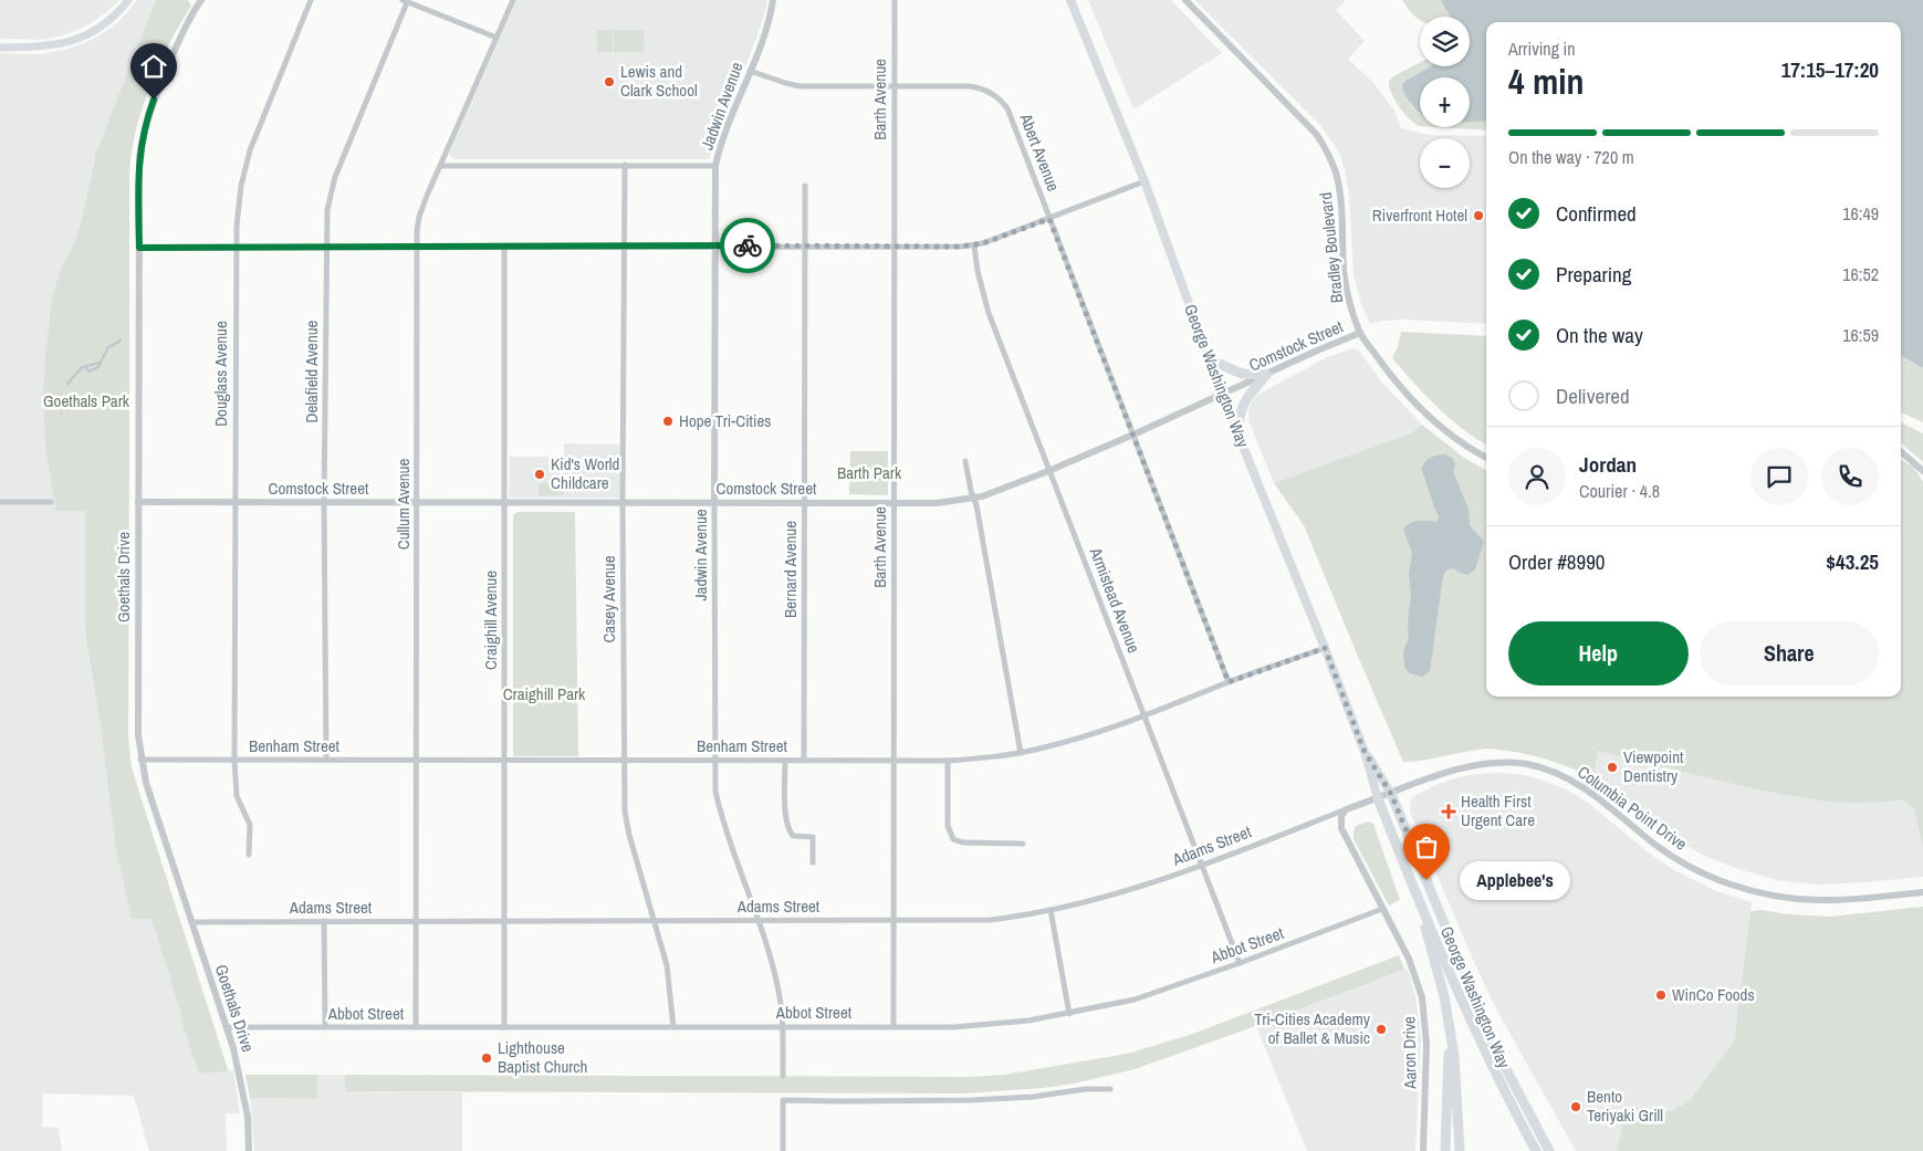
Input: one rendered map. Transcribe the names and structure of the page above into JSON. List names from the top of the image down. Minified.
{"streets":{"highway":["George Washington Way"],"street":["Barth Avenue","Jadwin Avenue","Abert Avenue","Bradley Boulevard","Comstock Street","Delafield Avenue","Douglass Avenue","Cullum Avenue","Bernard Avenue","Goethals Drive","Casey Avenue","Armistead Avenue","Craighill Avenue","Benham Street","Columbia Point Drive","Adams Street","Abbot Street","Aaron Drive"]},"crossings":[["Barth Avenue","Abert Avenue"],["Barth Avenue","Comstock Street"],["Barth Avenue","Benham Street"],["Barth Avenue","Adams Street"],["Barth Avenue","Abbot Street"],["Jadwin Avenue","Abert Avenue"],["Jadwin Avenue","Comstock Street"],["Jadwin Avenue","Benham Street"],["Jadwin Avenue","Adams Street"],["Jadwin Avenue","Abbot Street"],["Abert Avenue","Comstock Street"],["Abert Avenue","Benham Street"],["Bradley Boulevard","Comstock Street"],["Comstock Street","Delafield Avenue"],["Comstock Street","Douglass Avenue"],["Comstock Street","George Washington Way"],["Comstock Street","Cullum Avenue"],["Comstock Street","Bernard Avenue"],["Comstock Street","Goethals Drive"],["Comstock Street","Casey Avenue"],["Comstock Street","Armistead Avenue"],["Comstock Street","Craighill Avenue"],["Delafield Avenue","Benham Street"],["Douglass Avenue","Benham Street"],["George Washington Way","Benham Street"],["George Washington Way","Columbia Point Drive"],["Cullum Avenue","Benham Street"],["Cullum Avenue","Adams Street"],["Cullum Avenue","Abbot Street"],["Bernard Avenue","Benham Street"],["Goethals Drive","Benham Street"],["Goethals Drive","Adams Street"],["Goethals Drive","Abbot Street"],["Casey Avenue","Benham Street"],["Casey Avenue","Adams Street"],["Casey Avenue","Abbot Street"],["Armistead Avenue","Benham Street"],["Armistead Avenue","Adams Street"],["Armistead Avenue","Abbot Street"],["Craighill Avenue","Benham Street"],["Craighill Avenue","Adams Street"],["Craighill Avenue","Abbot Street"],["Adams Street","Aaron Drive"],["Abbot Street","Aaron Drive"]],"parks":["Goethals Park","Barth Park","Craighill Park"],"places":{"other":["Lewis and Clark School","Riverfront Hotel","Hope Tri-Cities","Kid's World Childcare","Viewpoint Dentistry","Applebee's","WinCo Foods","Tri-Cities Academy of Ballet & Music","Lighthouse Baptist Church","Bento Teriyaki Grill"],"health":["Health First Urgent Care"]},"page":{"map_buttons":["+","−"],"heading":["4 min","Arriving in","17:15–17:20"],"panel":["Jordan","Courier · 4.8","Order #8990","$43.25"],"bar":"On the way · 720 m","list":[["Confirmed","16:49"],["Preparing","16:52"],["On the way","16:59"],"Delivered"],"buttons":["Help","Share"],"bubble":"Applebee's"}}
